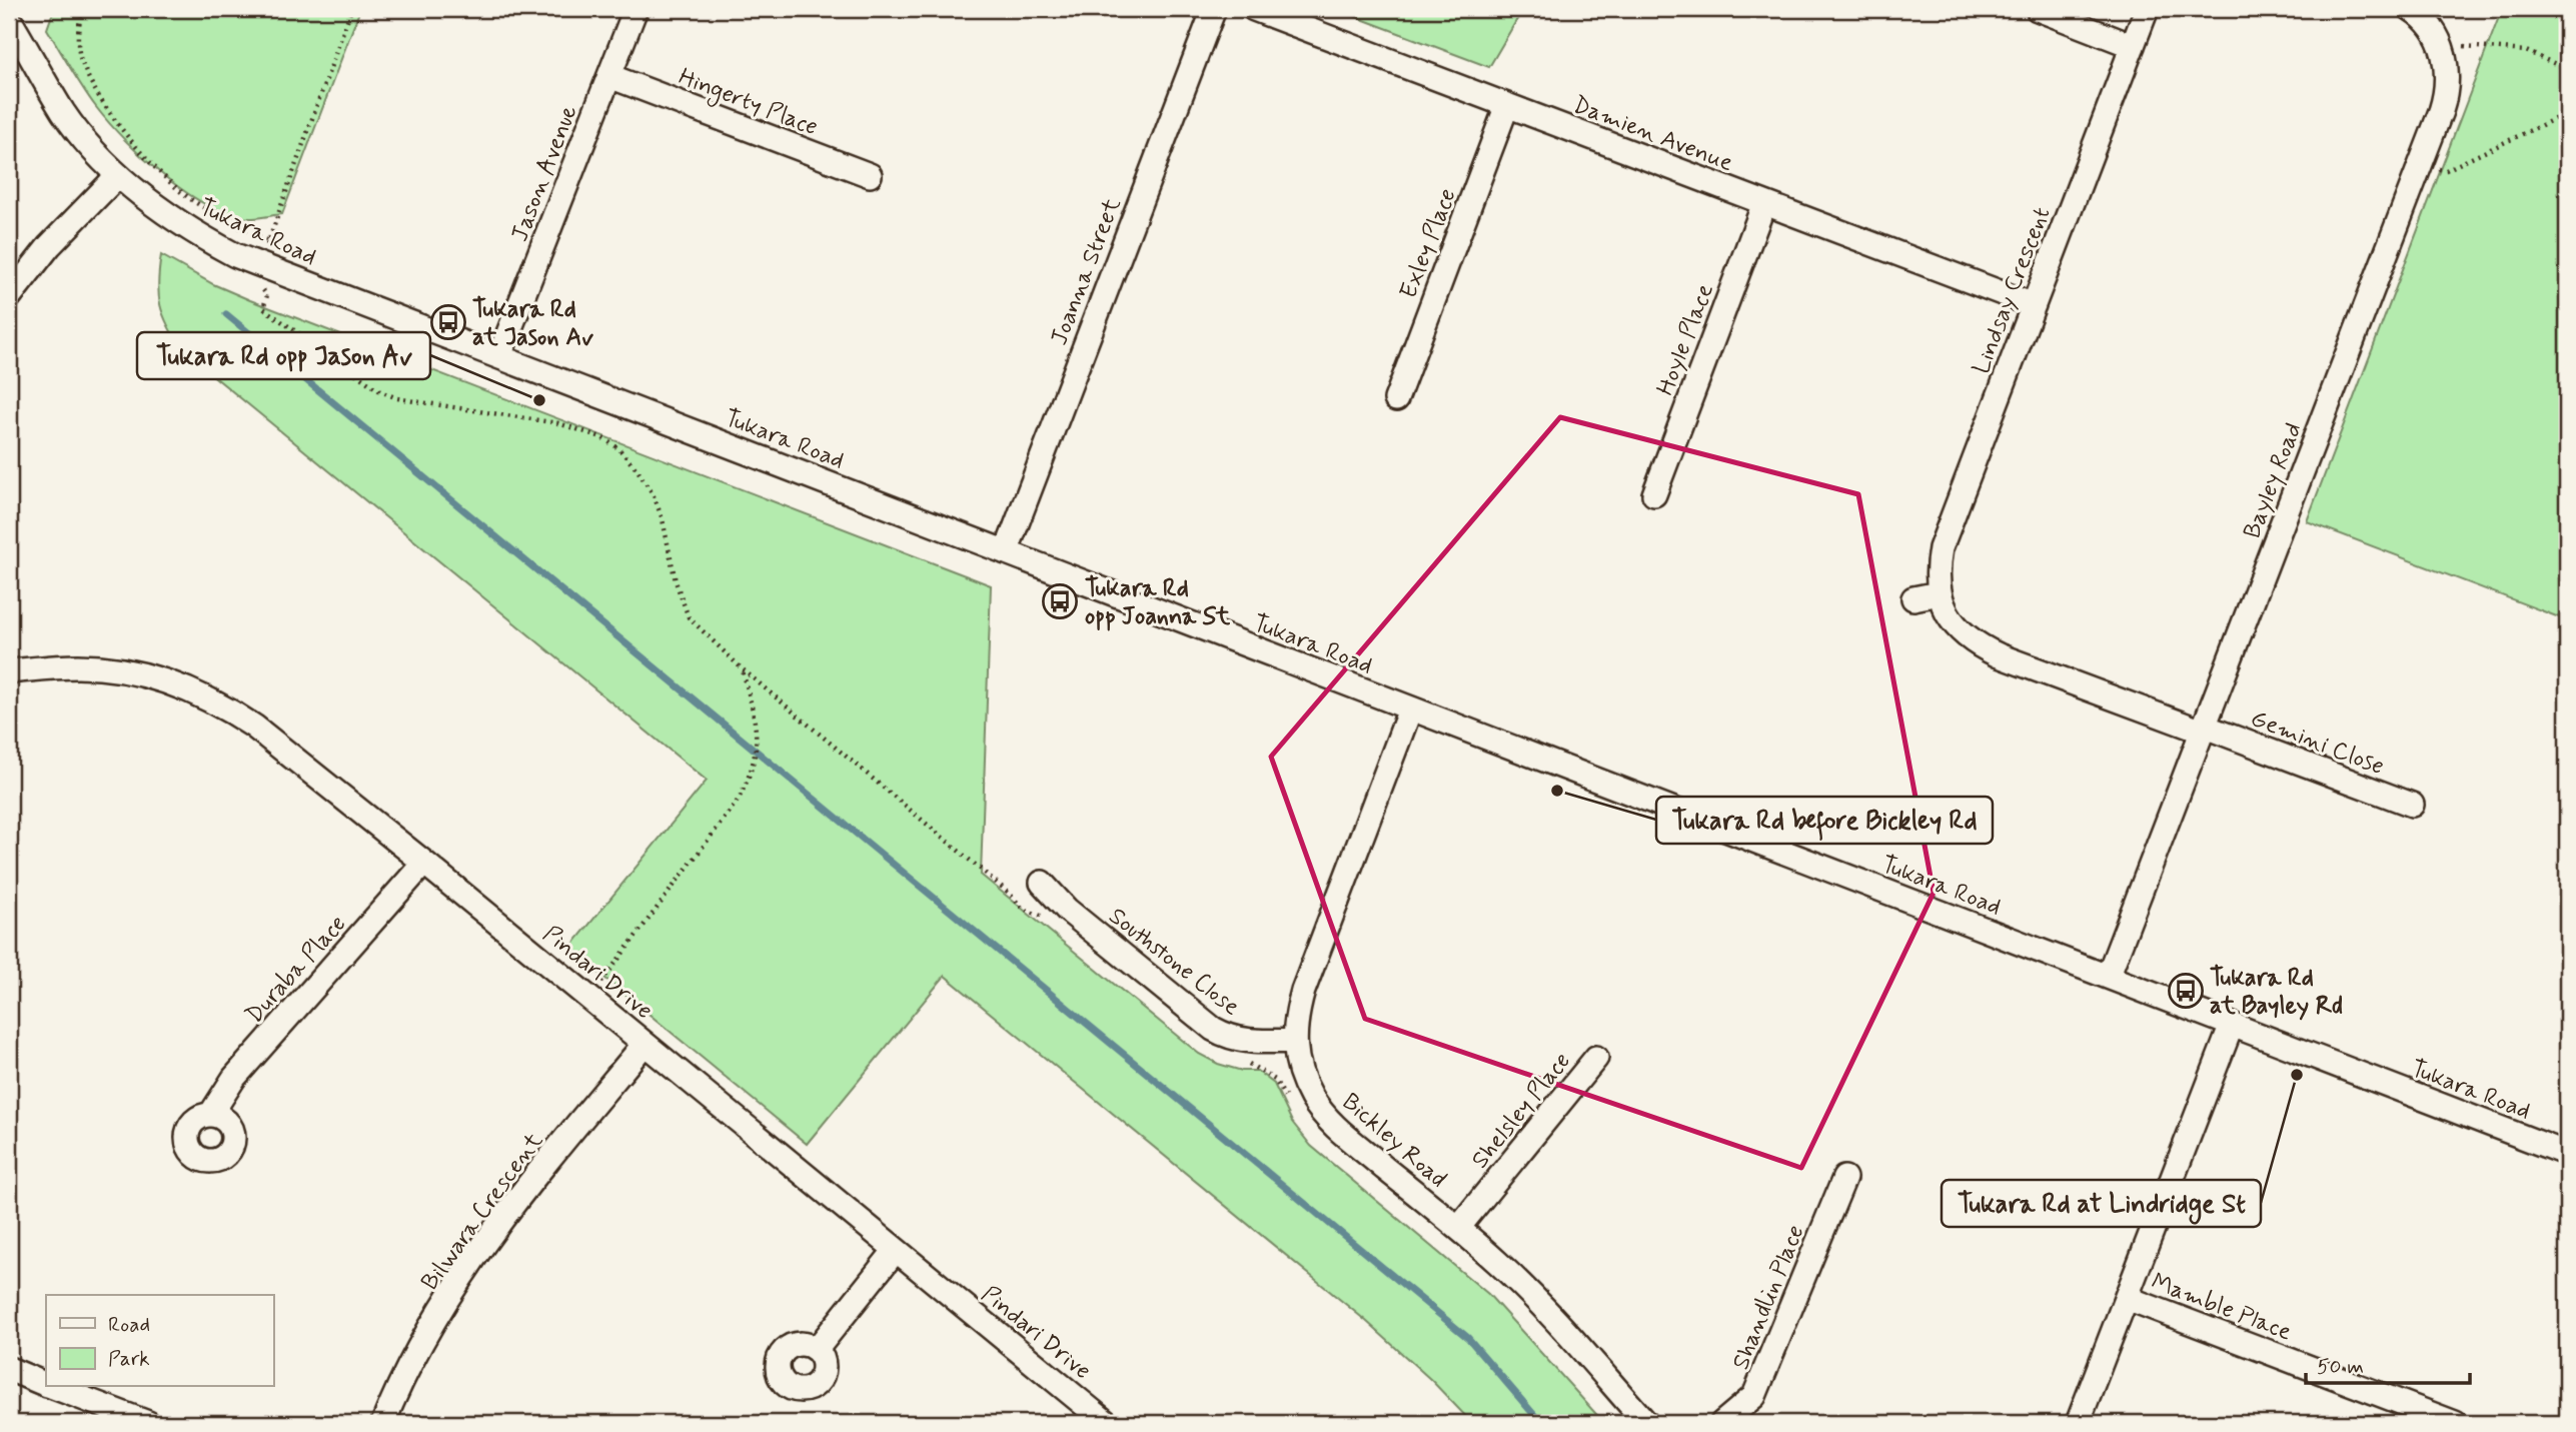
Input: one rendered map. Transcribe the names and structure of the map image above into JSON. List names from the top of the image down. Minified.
{"streets":{"street":["Hingerty Place","Damien Avenue","Jason Avenue","Tukara Road","Exley Place","Joanna Street","Lindsay Crescent","Hoyle Place","Bayley Road","Gemini Close","Southstone Close","Duraba Place","Pindari Drive","Shelsley Place","Bickley Road","Bilwara Crescent","Shandlin Place","Mamble Place"]},"crossings":[["Hingerty Place","Jason Avenue"],["Damien Avenue","Exley Place"],["Damien Avenue","Lindsay Crescent"],["Damien Avenue","Hoyle Place"],["Jason Avenue","Tukara Road"],["Tukara Road","Joanna Street"],["Tukara Road","Bayley Road"],["Tukara Road","Bickley Road"],["Lindsay Crescent","Bayley Road"],["Lindsay Crescent","Gemini Close"],["Bayley Road","Gemini Close"],["Southstone Close","Bickley Road"],["Duraba Place","Pindari Drive"],["Pindari Drive","Bilwara Crescent"],["Shelsley Place","Bickley Road"]],"places":{"bus stop":["Tukara Rd at Jason Av","Tukara Rd opp Joanna St","Tukara Rd at Bayley Rd"],"other":["Tukara Rd opp Jason Av","Tukara Rd before Bickley Rd","Tukara Rd at Lindridge St"]},"legend":["Road","Park"],"scale_bar":"50 m"}
